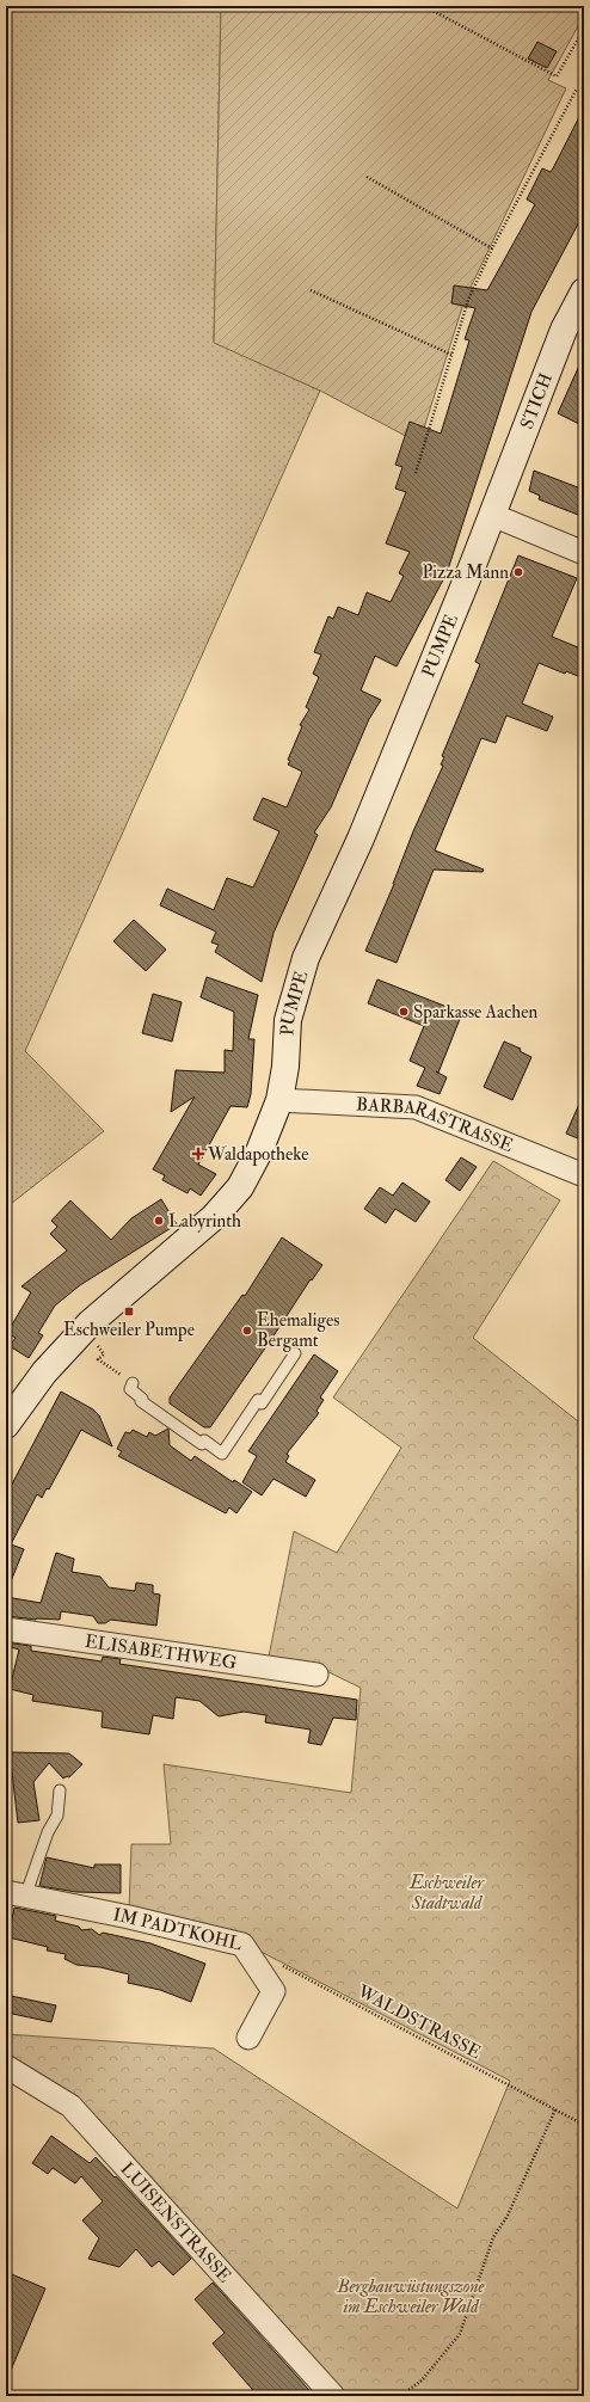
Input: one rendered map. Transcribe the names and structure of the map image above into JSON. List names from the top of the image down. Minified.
{"streets":{"main road":["STICH","PUMPE"],"street":["BARBARASTRASSE","ELISABETHWEG","IM PADTKOHL","LUISENSTRASSE"],"path":["WALDSTRASSE"]},"crossings":[["STICH","PUMPE"],["PUMPE","BARBARASTRASSE"]],"parks":["Eschweiler Stadtwald","Bergbauwüstungszone im Eschweiler Wald"],"places":{"other":["Pizza Mann","Sparkasse Aachen","Labyrinth","Ehemaliges Bergamt"],"health":["Waldapotheke"],"transit":["Eschweiler Pumpe"]}}
